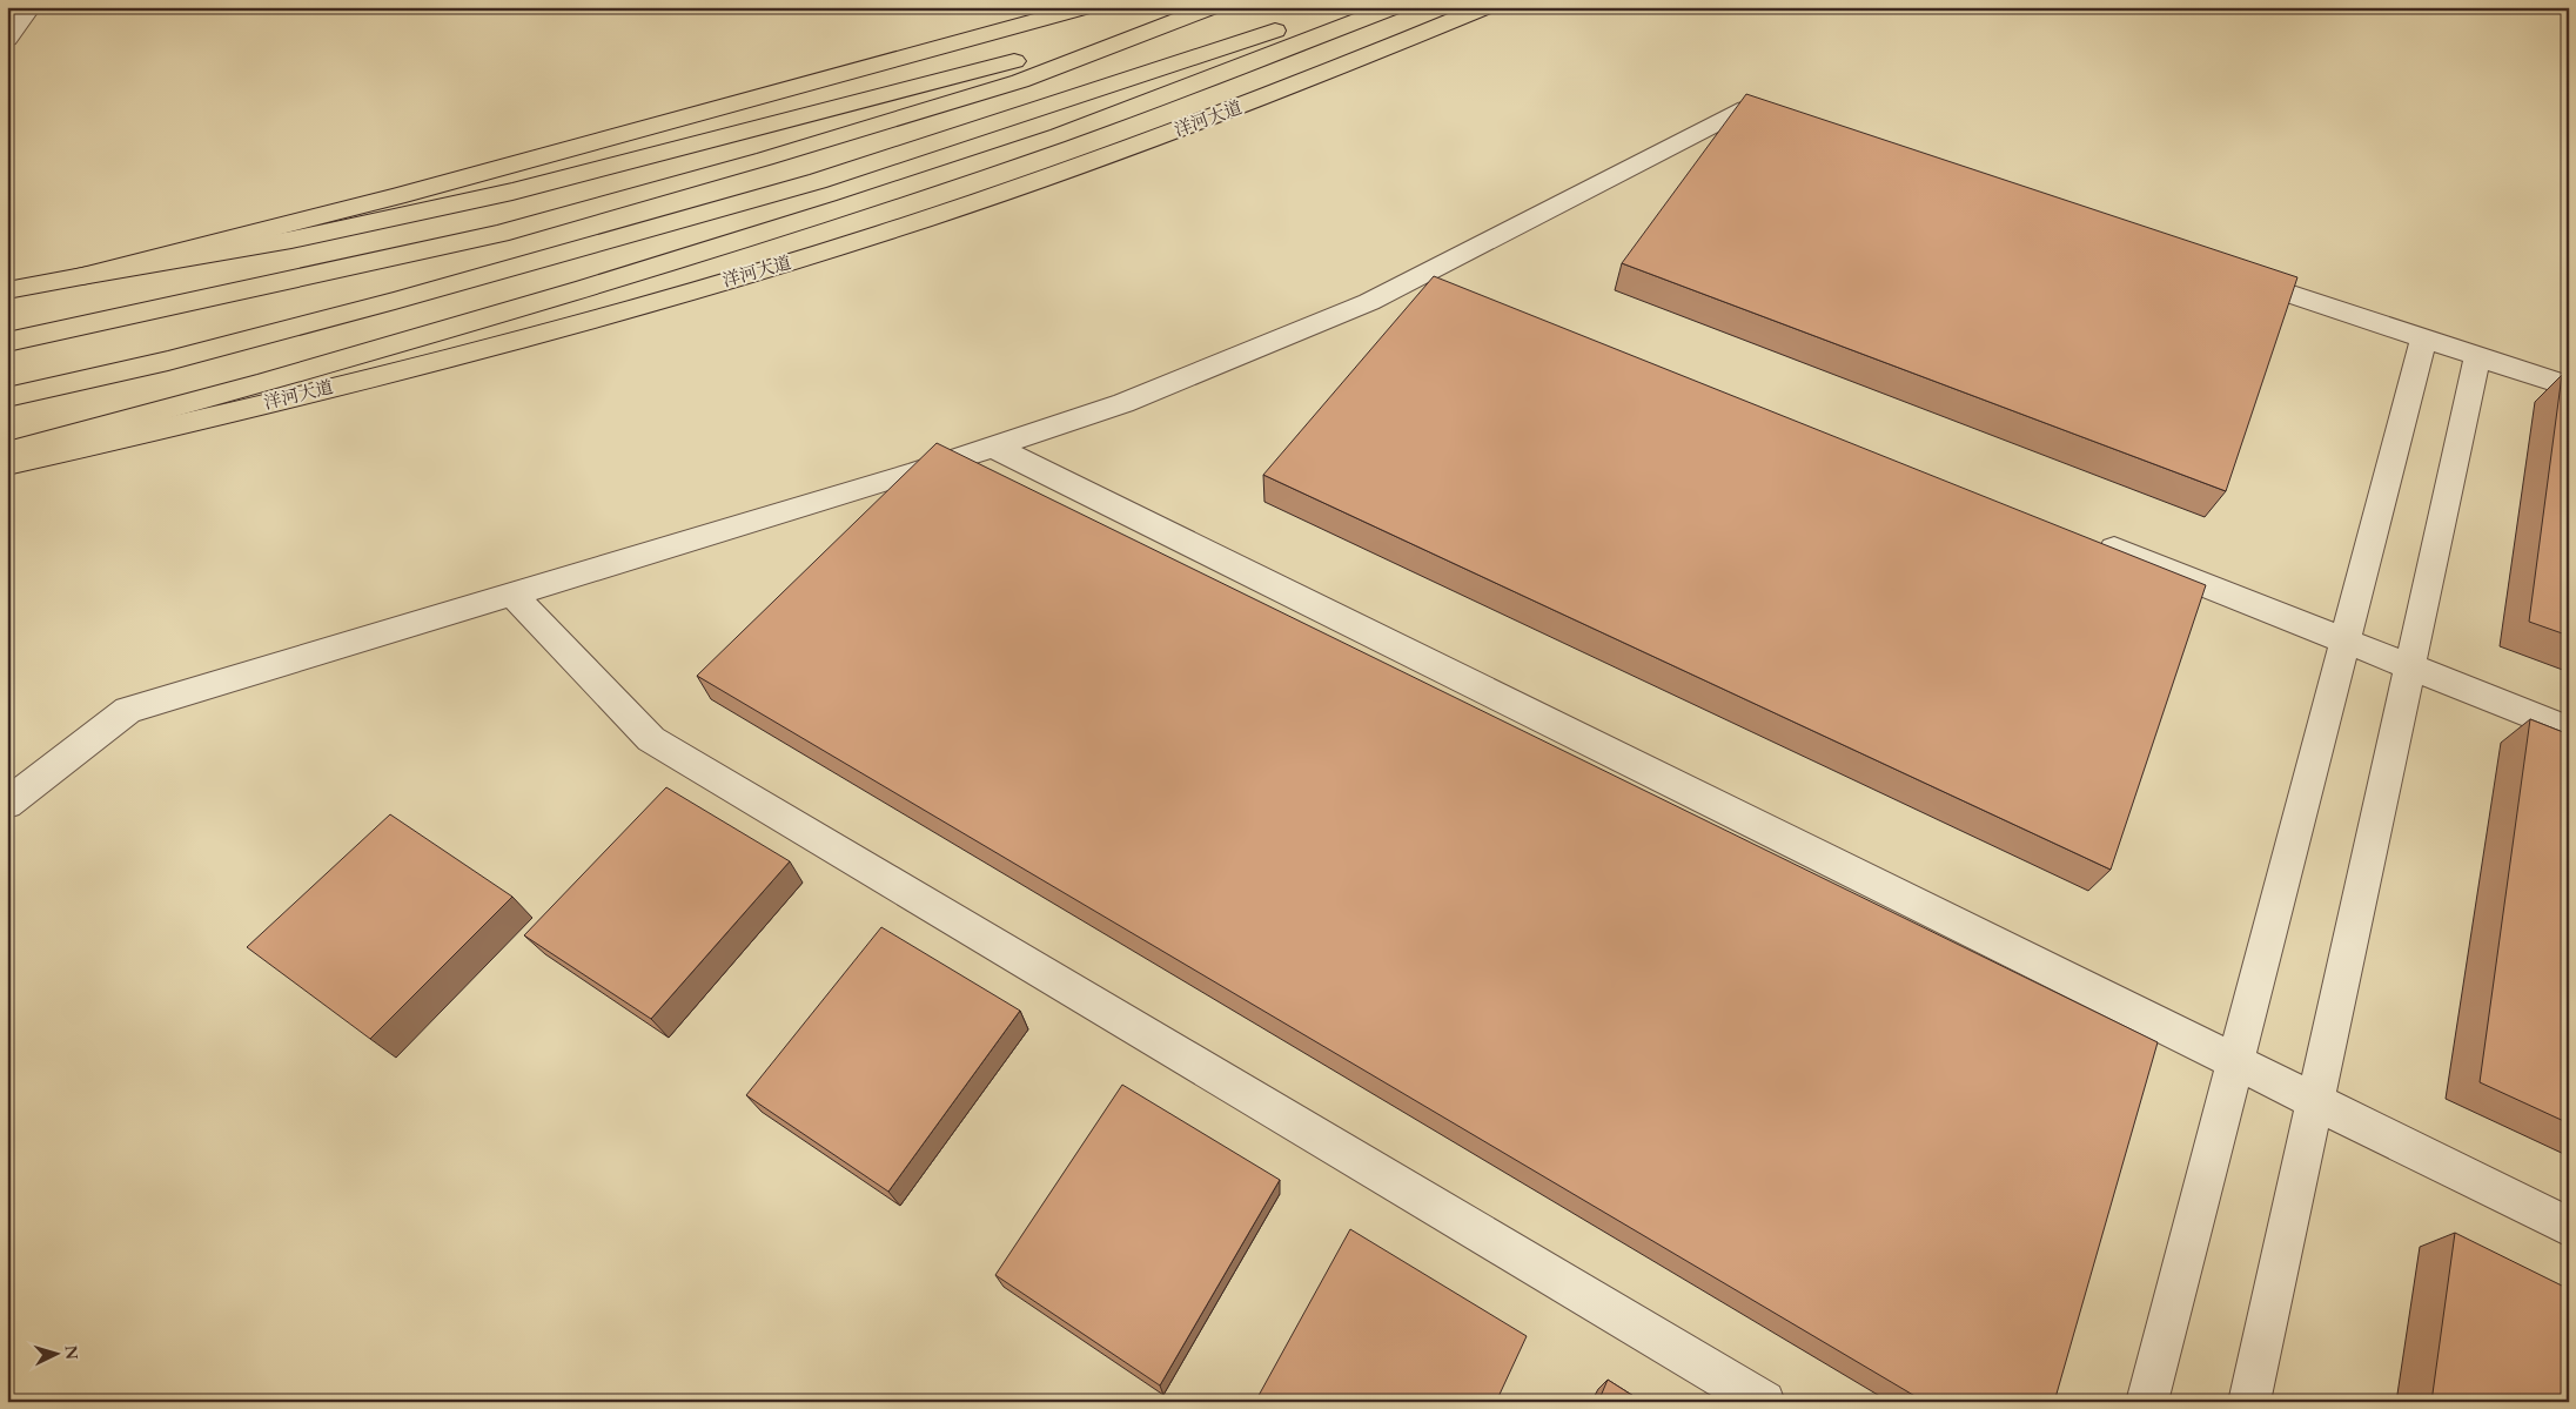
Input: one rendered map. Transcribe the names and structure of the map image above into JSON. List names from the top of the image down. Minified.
{"streets":{"main road":["洋河大道"]},"north":"right"}
